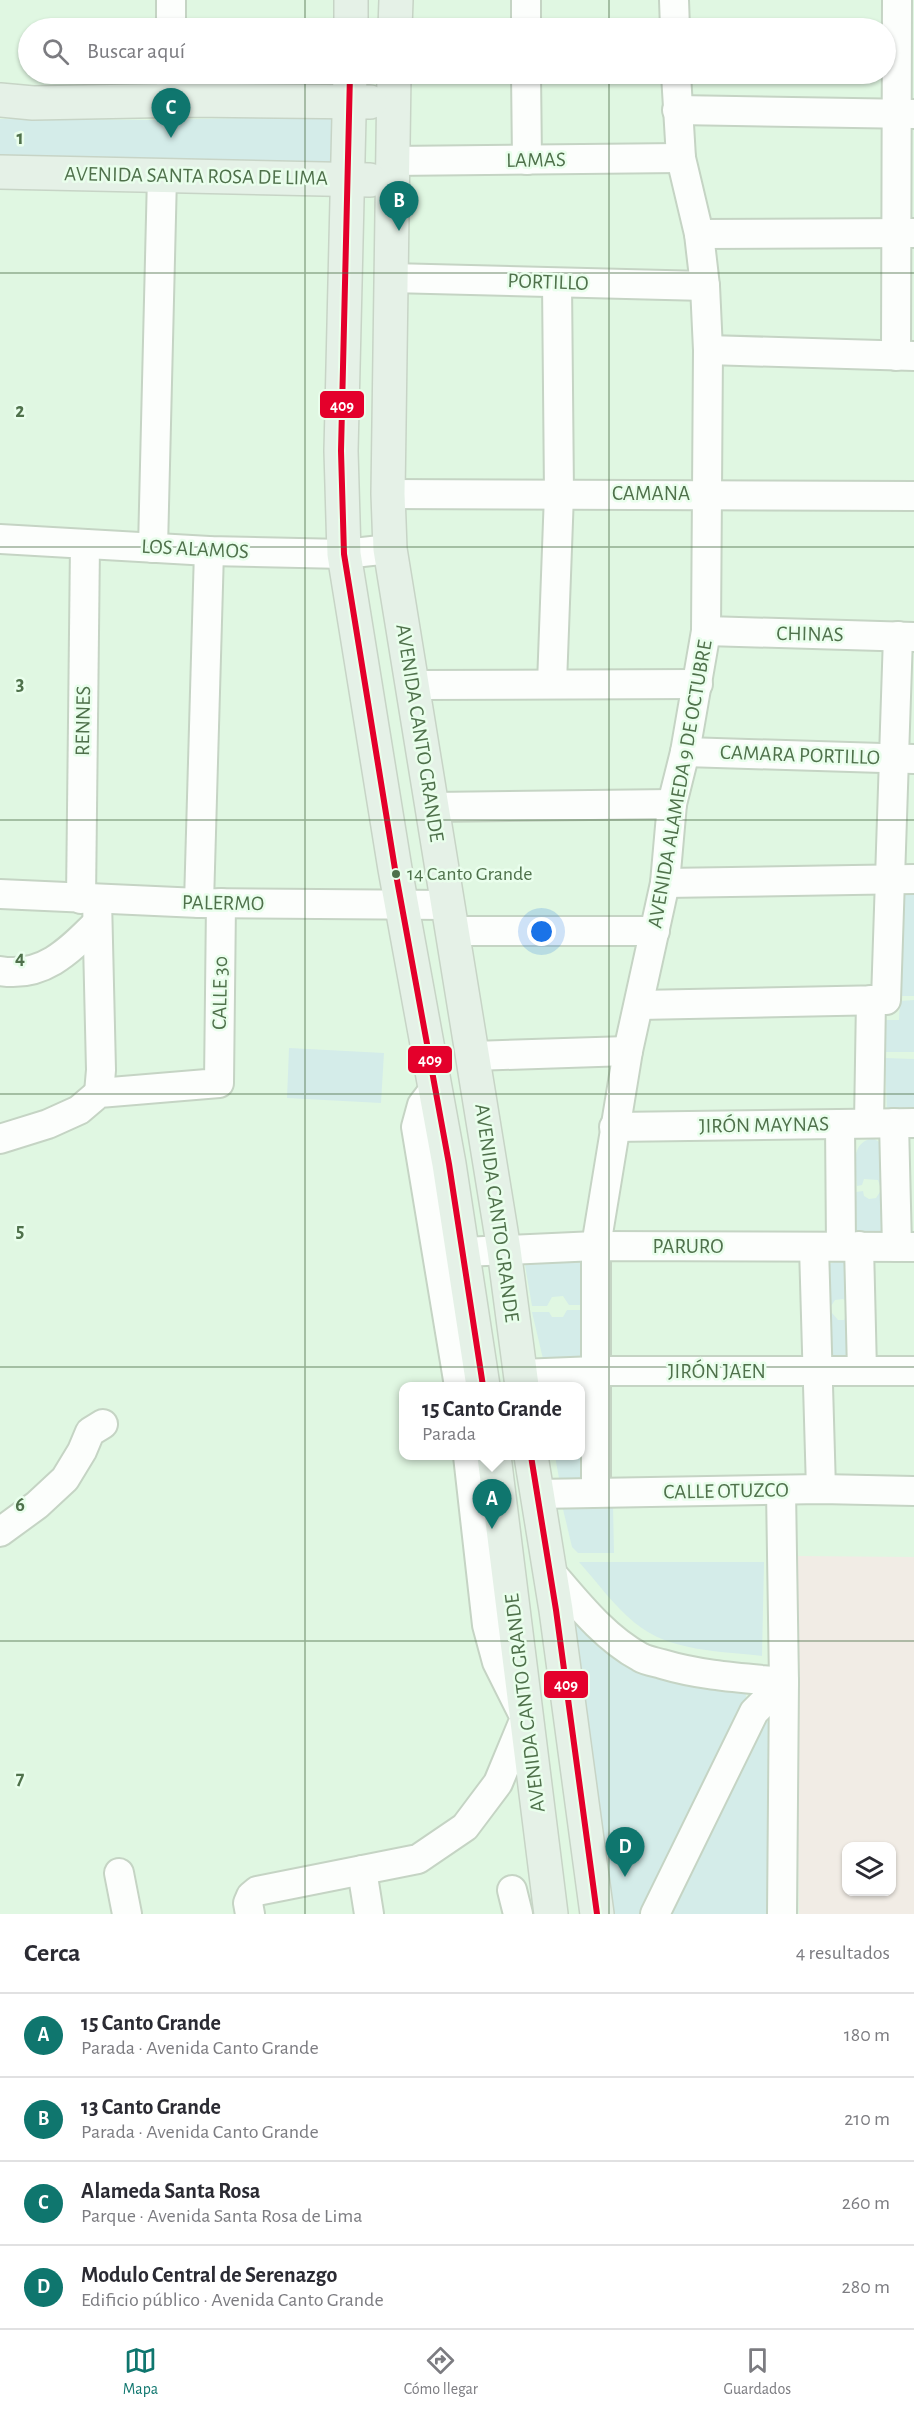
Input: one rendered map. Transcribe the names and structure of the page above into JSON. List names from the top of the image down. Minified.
{"streets":{"main road":["AVENIDA SANTA ROSA DE LIMA","AVENIDA CANTO GRANDE"],"street":["LAMAS","PORTILLO","CAMANA","LOS ALAMOS","CHINAS","RENNES","CAMARA PORTILLO","AVENIDA ALAMEDA 9 DE OCTUBRE","PALERMO","CALLE 30","JIRÓN MAYNAS","PARURO","JIRÓN JAEN","CALLE OTUZCO"]},"crossings":[["LAMAS","AVENIDA SANTA ROSA DE LIMA"],["LAMAS","AVENIDA CANTO GRANDE"],["LAMAS","AVENIDA ALAMEDA 9 DE OCTUBRE"],["AVENIDA SANTA ROSA DE LIMA","AVENIDA CANTO GRANDE"],["PORTILLO","AVENIDA CANTO GRANDE"],["PORTILLO","AVENIDA ALAMEDA 9 DE OCTUBRE"],["CAMANA","AVENIDA CANTO GRANDE"],["CAMANA","AVENIDA ALAMEDA 9 DE OCTUBRE"],["LOS ALAMOS","RENNES"],["LOS ALAMOS","AVENIDA CANTO GRANDE"],["LOS ALAMOS","CALLE 30"],["CHINAS","AVENIDA ALAMEDA 9 DE OCTUBRE"],["RENNES","PALERMO"],["RENNES","CALLE 30"],["AVENIDA CANTO GRANDE","PALERMO"],["AVENIDA CANTO GRANDE","PARURO"],["AVENIDA CANTO GRANDE","JIRÓN JAEN"],["AVENIDA CANTO GRANDE","CALLE OTUZCO"],["CAMARA PORTILLO","AVENIDA ALAMEDA 9 DE OCTUBRE"],["AVENIDA ALAMEDA 9 DE OCTUBRE","PALERMO"],["AVENIDA ALAMEDA 9 DE OCTUBRE","JIRÓN MAYNAS"],["AVENIDA ALAMEDA 9 DE OCTUBRE","PARURO"],["AVENIDA ALAMEDA 9 DE OCTUBRE","JIRÓN JAEN"],["AVENIDA ALAMEDA 9 DE OCTUBRE","CALLE OTUZCO"],["PALERMO","CALLE 30"]],"places":["14 Canto Grande"],"lines":["transit line 409"],"page":{"search":"Buscar aquí","pins":["C","B","A","D"],"popup":["15 Canto Grande","Parada"],"heading":["Cerca","4 resultados"],"list":[{"mark":"A","name":"15 Canto Grande","note":"Parada · Avenida Canto Grande","value":"180 m"},{"mark":"B","name":"13 Canto Grande","note":"Parada · Avenida Canto Grande","value":"210 m"},{"mark":"C","name":"Alameda Santa Rosa","note":"Parque · Avenida Santa Rosa de Lima","value":"260 m"},{"mark":"D","name":"Modulo Central de Serenazgo","note":"Edificio público · Avenida Canto Grande","value":"280 m"}],"nav":["Mapa","Cómo llegar","Guardados"]},"grid":{"rows":["1","2","3","4","5","6","7"]}}
